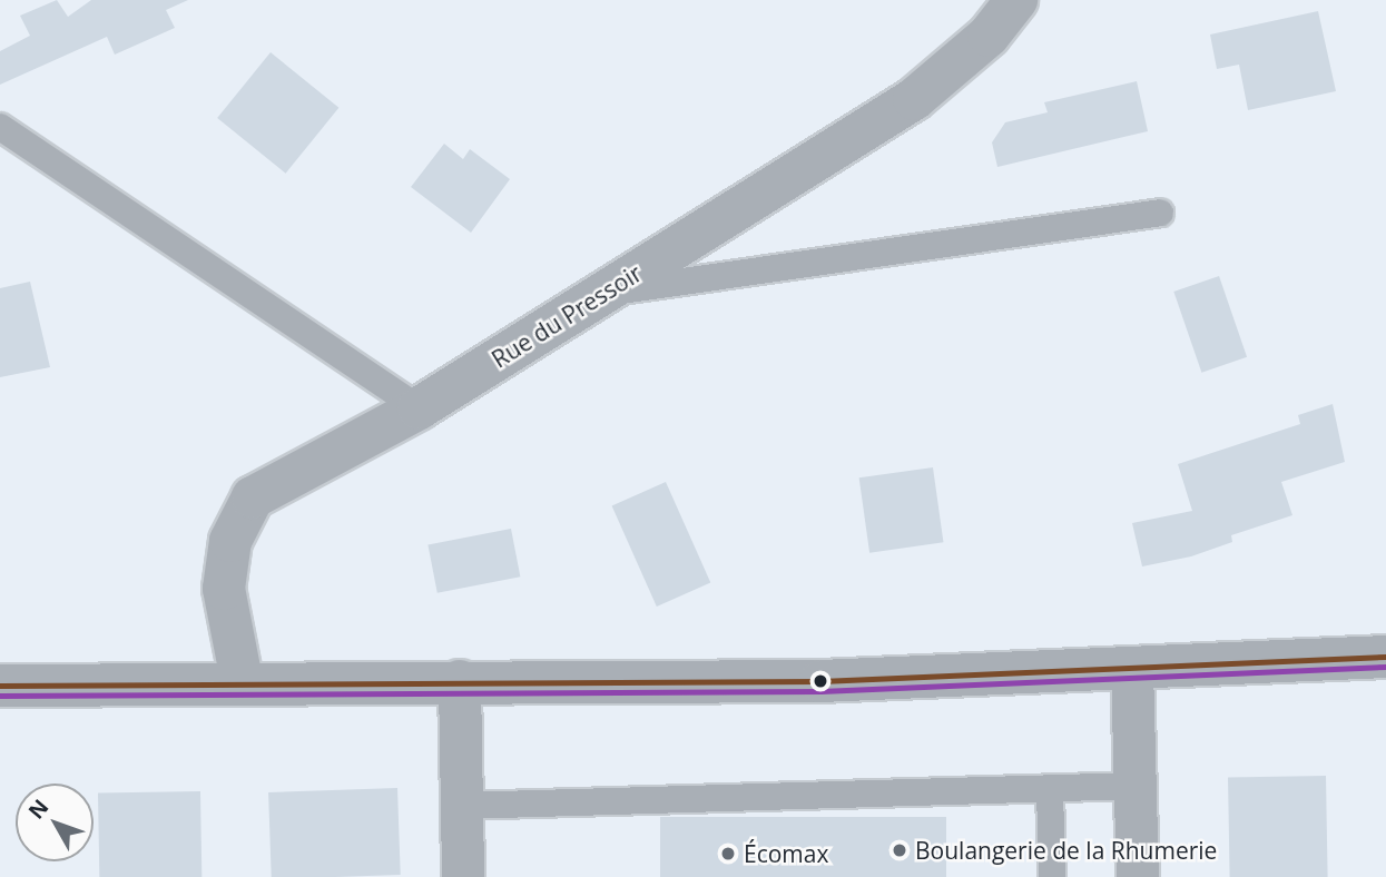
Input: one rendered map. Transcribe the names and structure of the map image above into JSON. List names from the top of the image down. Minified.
{"streets":{"street":["Rue du Pressoir"]},"places":["Boulangerie de la Rhumerie","Écomax"],"north":"top left"}
